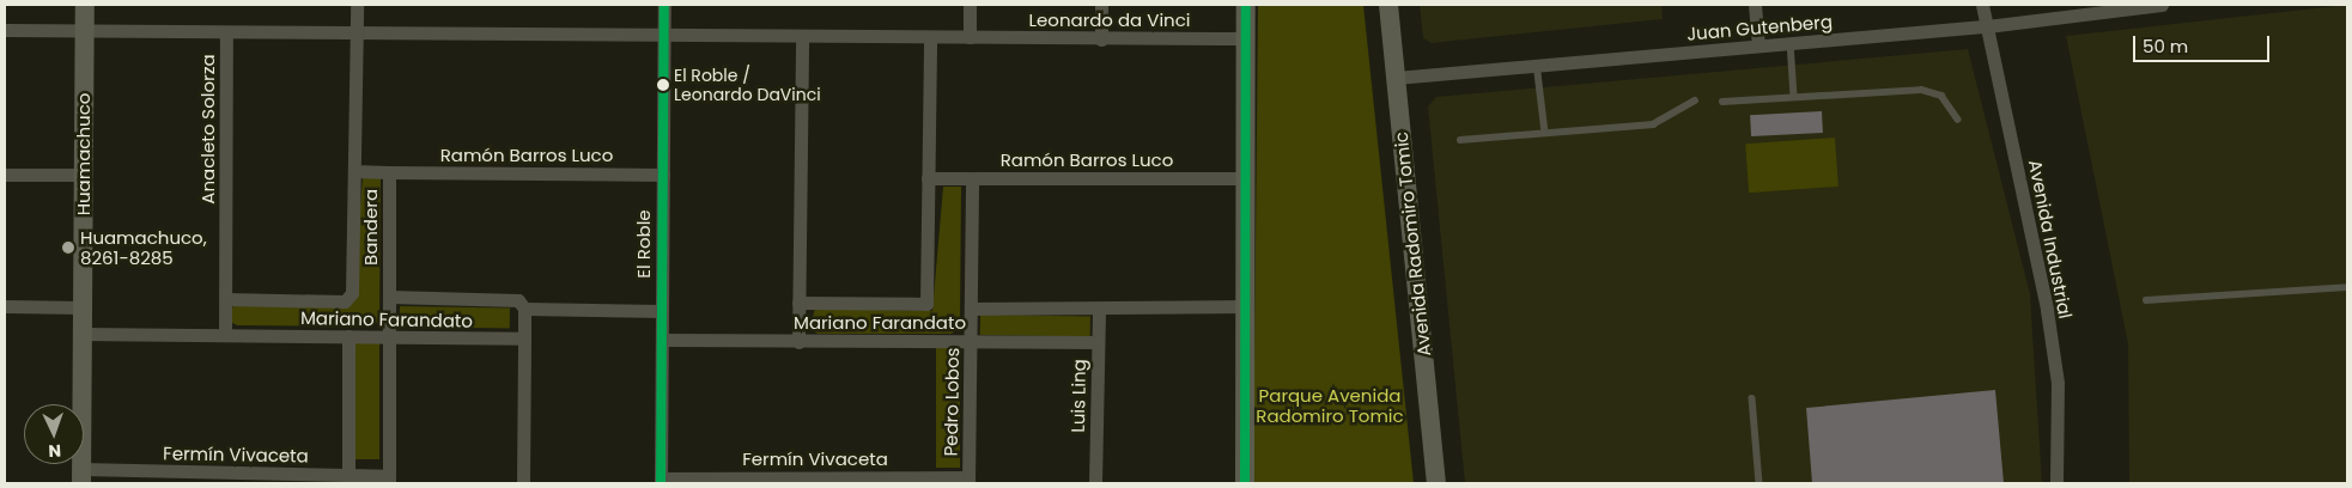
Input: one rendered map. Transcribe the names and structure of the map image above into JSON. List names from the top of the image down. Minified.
{"streets":{"street":["Leonardo da Vinci","Juan Gutenberg","Anacleto Solorza","Huamachuco","Ramón Barros Luco","Bandera","Avenida Industrial","El Roble","Avenida Radomiro Tomic","Mariano Farandato","Luis Ling","Pedro Lobos","Fermín Vivaceta"]},"crossings":[["Leonardo da Vinci","Anacleto Solorza"],["Leonardo da Vinci","Huamachuco"],["Leonardo da Vinci","Bandera"],["Leonardo da Vinci","El Roble"],["Juan Gutenberg","Avenida Industrial"],["Juan Gutenberg","Avenida Radomiro Tomic"],["Anacleto Solorza","Mariano Farandato"],["Huamachuco","Mariano Farandato"],["Huamachuco","Fermín Vivaceta"],["Ramón Barros Luco","Bandera"],["Ramón Barros Luco","El Roble"],["Ramón Barros Luco","Mariano Farandato"],["Ramón Barros Luco","Pedro Lobos"],["Bandera","Mariano Farandato"],["Bandera","Fermín Vivaceta"],["El Roble","Mariano Farandato"],["El Roble","Fermín Vivaceta"],["Mariano Farandato","Luis Ling"],["Mariano Farandato","Pedro Lobos"],["Pedro Lobos","Fermín Vivaceta"]],"parks":["Parque Avenida Radomiro Tomic"],"places":["El Roble / Leonardo DaVinci","Huamachuco, 8261-8285"],"scale_bar":"50 m","north":"bottom"}
